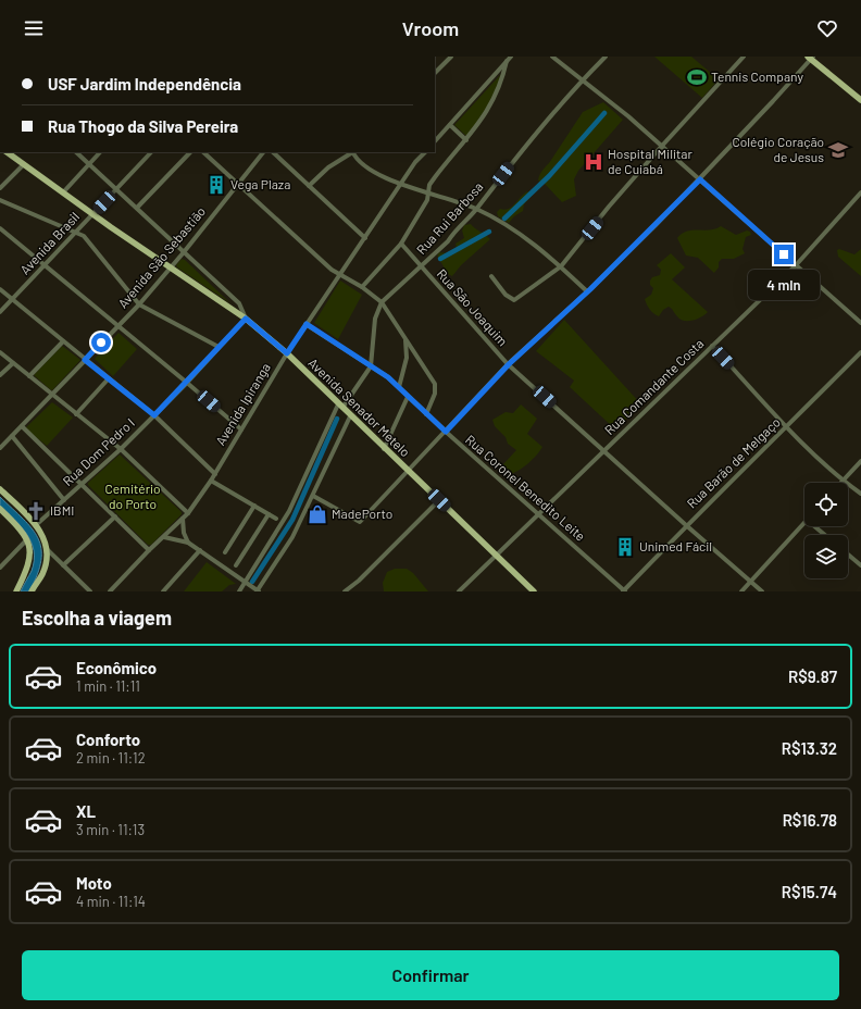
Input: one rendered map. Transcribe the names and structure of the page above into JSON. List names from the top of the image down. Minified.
{"streets":{"main road":["Avenida Senador Metelo"],"street":["Rua Rui Barbosa","Avenida Brasil","Avenida São Sebastião","Rua São Joaquim","Rua Comandante Costa","Avenida Ipiranga","Rua Dom Pedro I","Rua Barão de Melgaço","Rua Coronel Benedito Leite"]},"crossings":[["Rua Rui Barbosa","Rua São Joaquim"],["Rua Rui Barbosa","Avenida Senador Metelo"],["Rua Rui Barbosa","Rua Coronel Benedito Leite"],["Avenida Brasil","Avenida Senador Metelo"],["Avenida São Sebastião","Avenida Senador Metelo"],["Rua São Joaquim","Rua Comandante Costa"],["Rua São Joaquim","Rua Barão de Melgaço"],["Rua Comandante Costa","Avenida Senador Metelo"],["Rua Comandante Costa","Rua Coronel Benedito Leite"],["Avenida Ipiranga","Avenida Senador Metelo"],["Avenida Ipiranga","Rua Coronel Benedito Leite"],["Avenida Senador Metelo","Rua Dom Pedro I"],["Rua Barão de Melgaço","Rua Coronel Benedito Leite"]],"parks":["Cemitério do Porto"],"places":{"sports":["Tennis Company"],"school or university":["Colégio Coração de Jesus"],"hospital":["Hospital Militar de Cuiabá"],"building":["Vega Plaza","Unimed Fácil"],"church":["IBMI"],"shop":["MadePorto"]},"page":{"header":"Vroom","banner":["USF Jardim Independência","Rua Thogo da Silva Pereira"],"bubble":"4 min","heading":"Escolha a viagem","list":[{"name":"Econômico","note":"1 min · 11:11","value":"R$9.87"},{"name":"Conforto","note":"2 min · 11:12","value":"R$13.32"},{"name":"XL","note":"3 min · 11:13","value":"R$16.78"},{"name":"Moto","note":"4 min · 11:14","value":"R$15.74"}],"buttons":"Confirmar"}}
